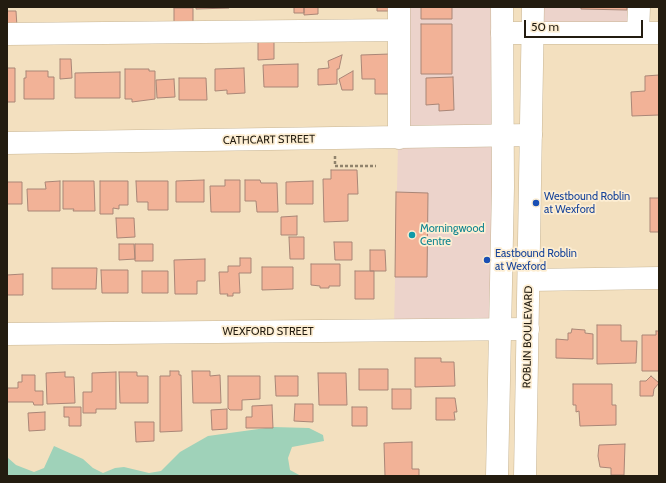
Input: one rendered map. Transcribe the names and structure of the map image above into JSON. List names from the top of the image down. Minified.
{"streets":{"street":["CATHCART STREET","WEXFORD STREET","ROBLIN BOULEVARD"]},"crossings":[["CATHCART STREET","ROBLIN BOULEVARD"],["WEXFORD STREET","ROBLIN BOULEVARD"]],"places":["Westbound Roblin at Wexford","Morningwood Centre","Eastbound Roblin at Wexford"],"scale_bar":"50 m"}
